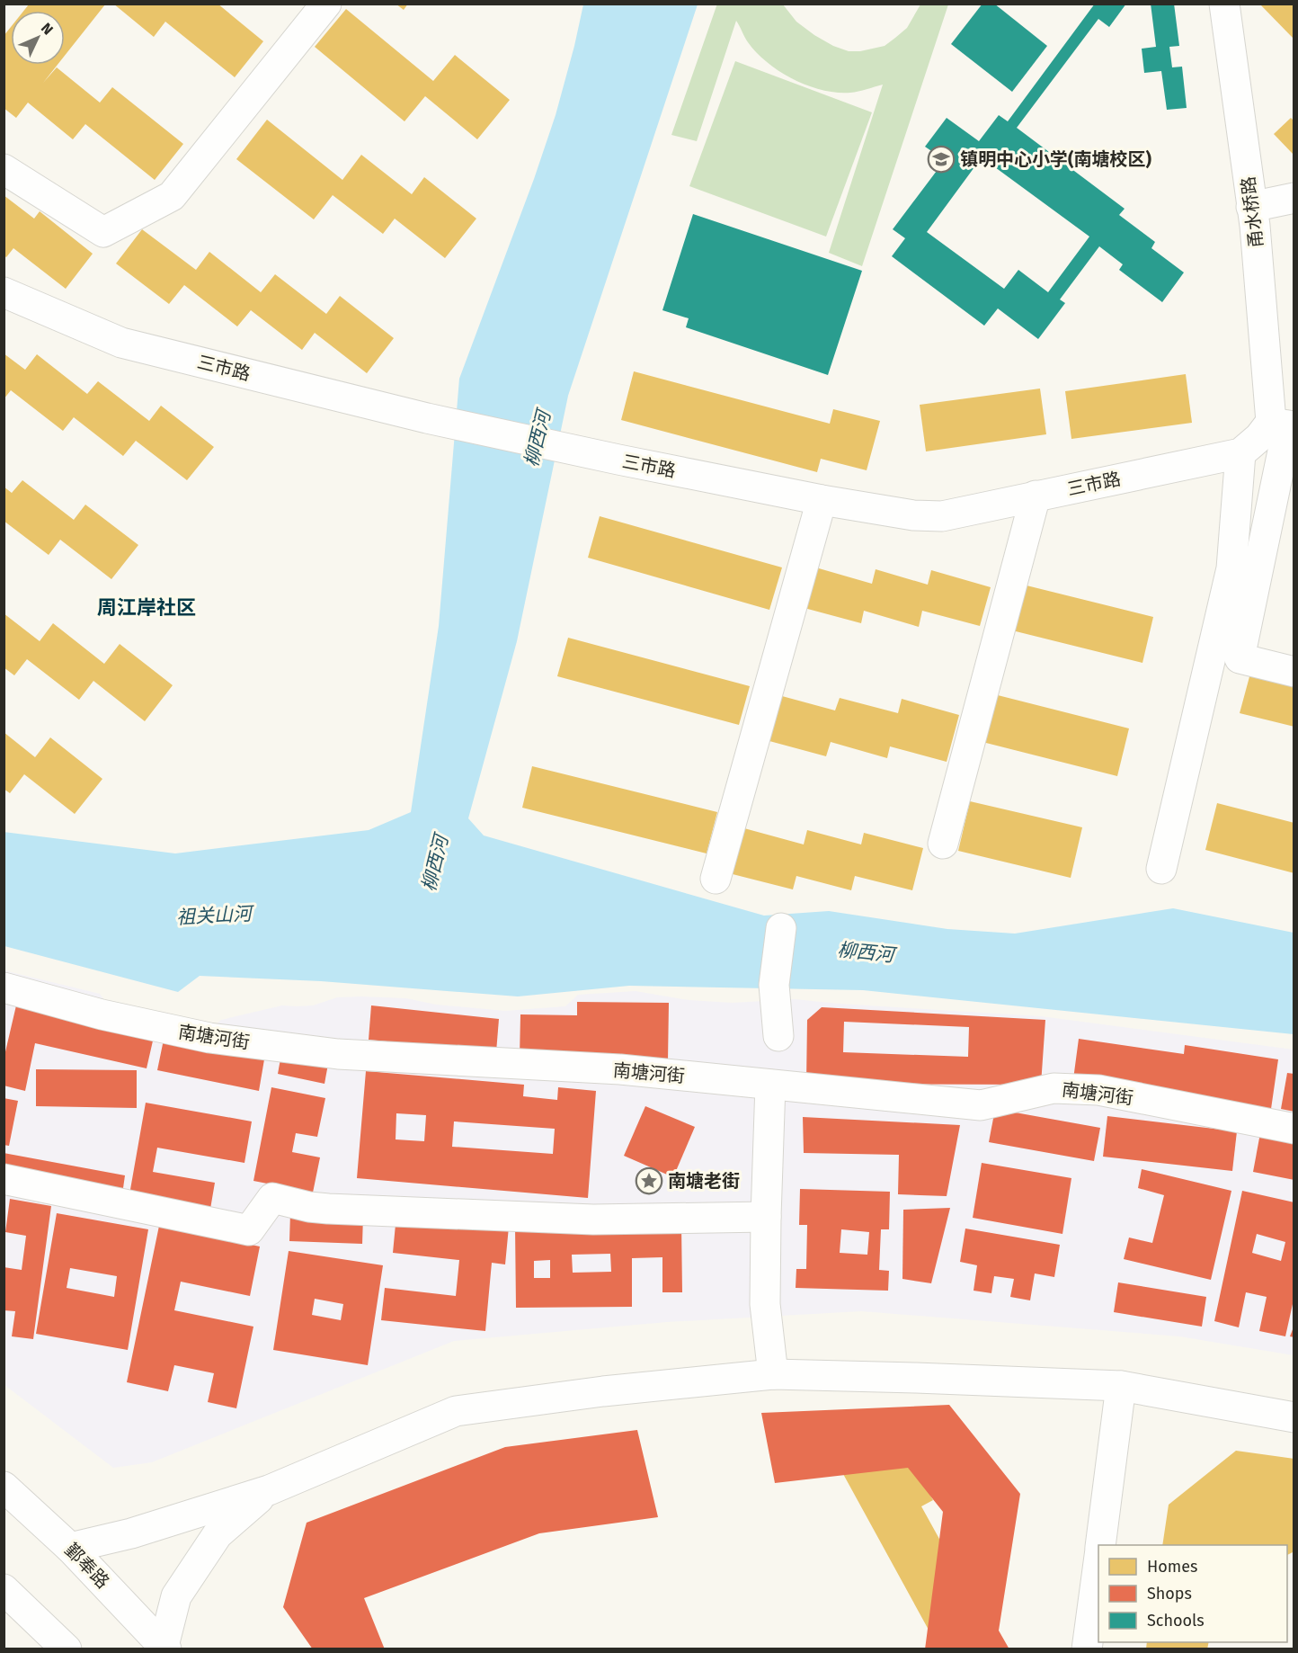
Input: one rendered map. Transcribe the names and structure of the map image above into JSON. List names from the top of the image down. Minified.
{"streets":{"street":["甬水桥路","三市路","南塘河街","鄞奉路"]},"crossings":[["甬水桥路","三市路"]],"districts":["周江岸社区"],"water":["柳西河","祖关山河"],"places":{"school or university":["镇明中心小学(南塘校区)"],"place":["南塘老街"]},"legend":["Homes","Shops","Schools"],"north":"top right"}
